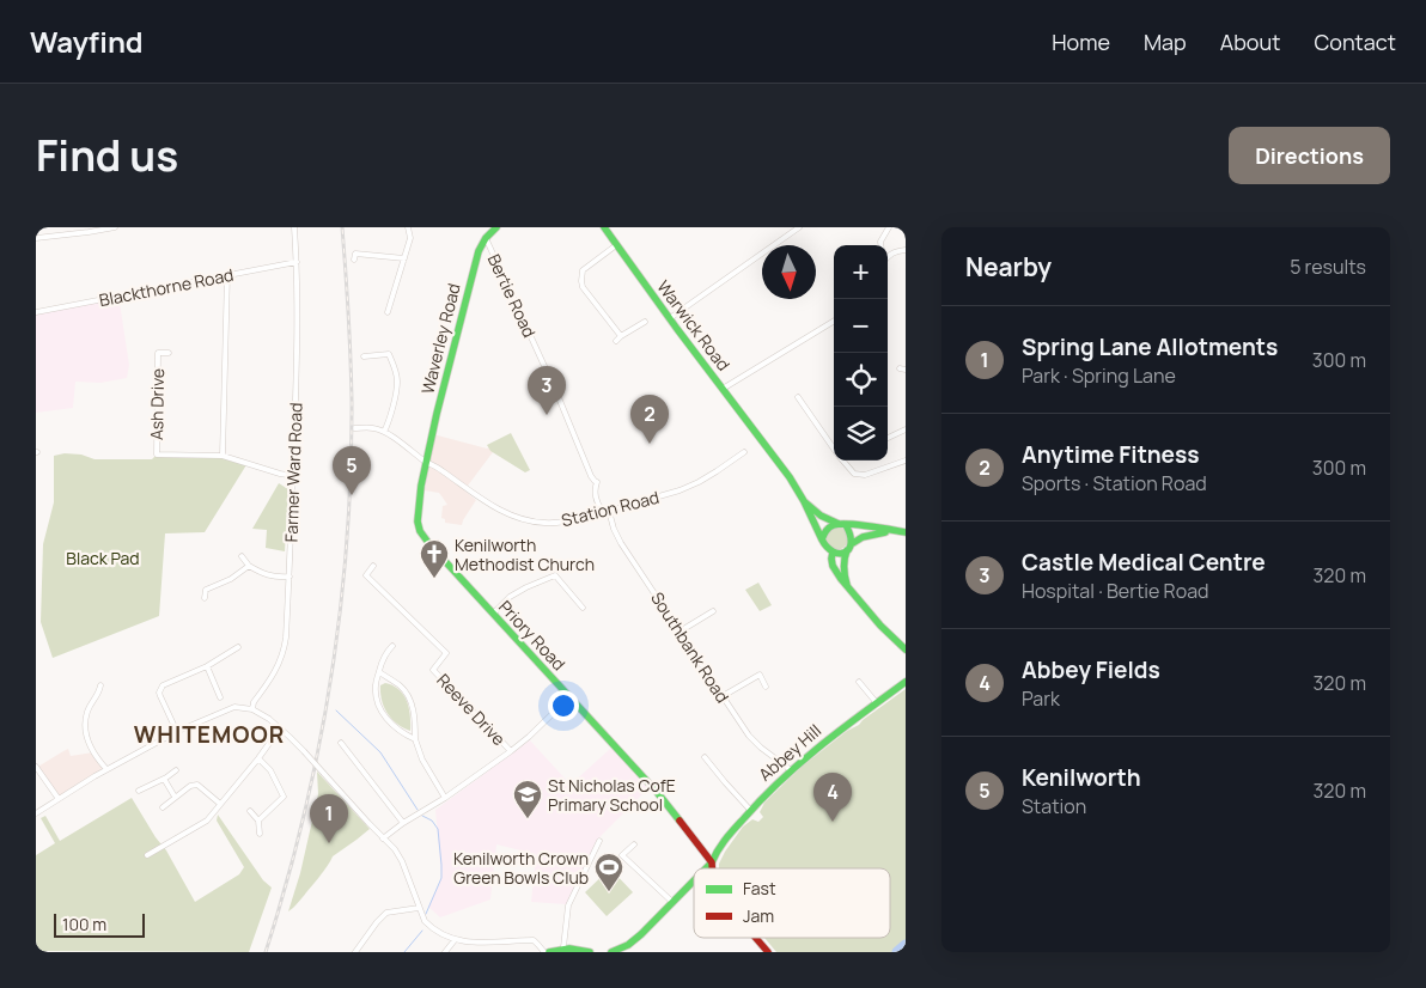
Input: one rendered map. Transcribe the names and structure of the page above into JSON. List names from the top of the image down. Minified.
{"streets":{"main road":["Warwick Road","Waverley Road","Priory Road","Abbey Hill"],"street":["Blackthorne Road","Bertie Road","Ash Drive","Farmer Ward Road","Station Road","Southbank Road","Reeve Drive"]},"crossings":[["Blackthorne Road","Farmer Ward Road"],["Bertie Road","Waverley Road"],["Bertie Road","Station Road"],["Waverley Road","Station Road"],["Waverley Road","Priory Road"],["Station Road","Southbank Road"],["Priory Road","Abbey Hill"],["Southbank Road","Abbey Hill"]],"districts":["WHITEMOOR"],"parks":["Black Pad"],"places":{"church":["Kenilworth Methodist Church"],"school or university":["St Nicholas CofE Primary School"],"sports":["Kenilworth Crown Green Bowls Club"]},"legend":["Fast","Jam"],"scale_bar":"100 m","north":"bottom","page":{"header":"Wayfind","nav":["Home","Map","About","Contact"],"title":"Find us","buttons":"Directions","heading":["Nearby","5 results"],"map_buttons":["+","−"],"list":[{"mark":"1","name":"Spring Lane Allotments","note":"Park · Spring Lane","value":"300 m"},{"mark":"2","name":"Anytime Fitness","note":"Sports · Station Road","value":"300 m"},{"mark":"3","name":"Castle Medical Centre","note":"Hospital · Bertie Road","value":"320 m"},{"mark":"4","name":"Abbey Fields","note":"Park","value":"320 m"},{"mark":"5","name":"Kenilworth","note":"Station","value":"320 m"}],"pins":["3","2","5","4","1"],"scale":"100 m"}}
